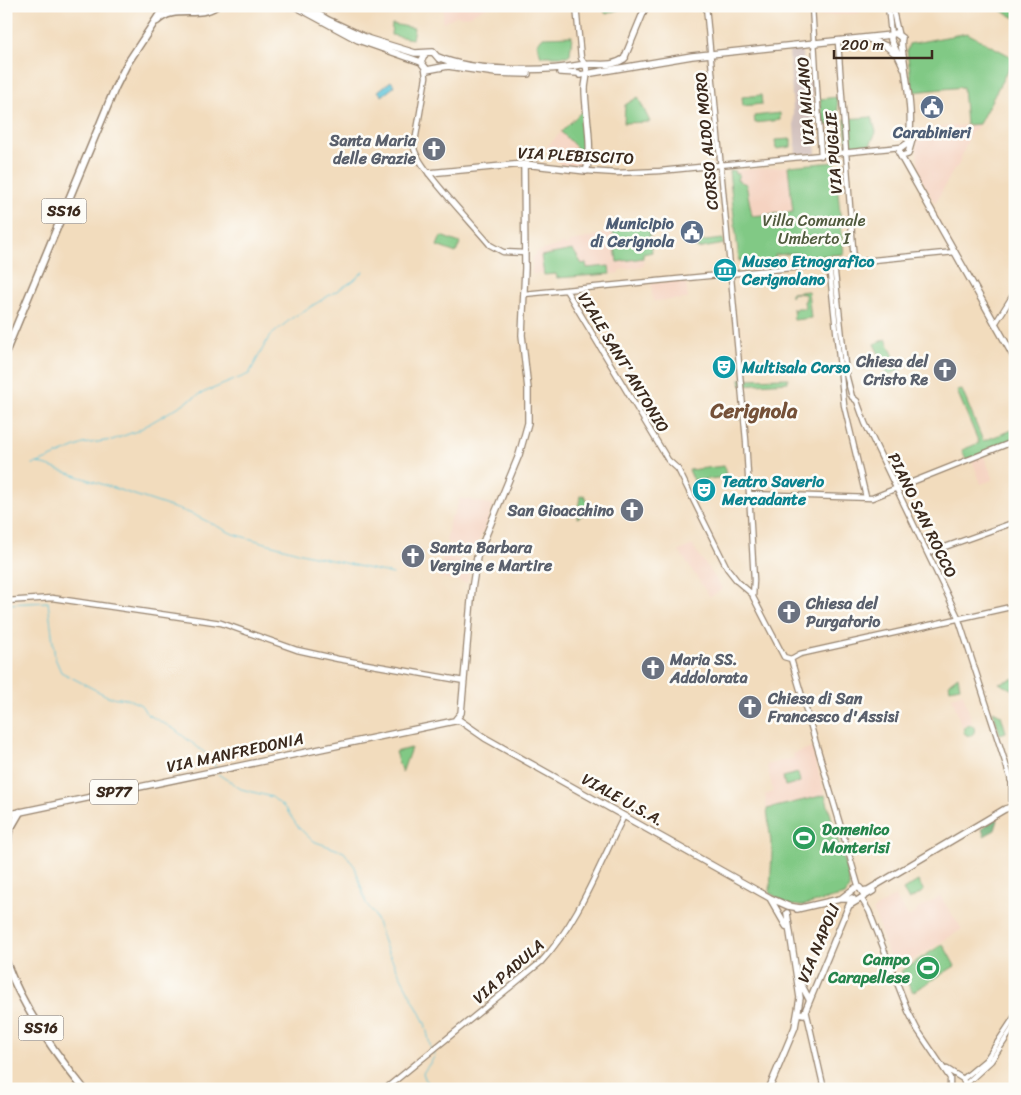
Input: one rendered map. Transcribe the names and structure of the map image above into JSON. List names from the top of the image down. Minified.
{"streets":{"highway":["SS16"],"main road":["VIA PLEBISCITO","VIA MANFREDONIA","SP77","VIALE U.S.A.","VIA NAPOLI"],"street":["VIA MILANO","CORSO ALDO MORO","VIA PUGLIE","VIALE SANT'ANTONIO","PIANO SAN ROCCO","VIA PADULA"]},"crossings":[["VIA MILANO","VIA PLEBISCITO"],["CORSO ALDO MORO","VIA PLEBISCITO"],["CORSO ALDO MORO","VIALE SANT'ANTONIO"],["VIA PUGLIE","VIA PLEBISCITO"],["VIA MANFREDONIA","SP77"],["VIA MANFREDONIA","VIALE U.S.A."],["VIALE U.S.A.","VIA NAPOLI"],["VIALE U.S.A.","VIA PADULA"]],"districts":["Cerignola"],"parks":["Villa Comunale Umberto I"],"places":{"public building":["Carabinieri","Municipio di Cerignola"],"church":["Santa Maria delle Grazie","Chiesa del Cristo Re","San Gioacchino","Santa Barbara Vergine e Martire","Chiesa del Purgatorio","Maria SS. Addolorata","Chiesa di San Francesco d'Assisi"],"museum":["Museo Etnografico Cerignolano"],"theatre":["Multisala Corso","Teatro Saverio Mercadante"],"sports":["Domenico Monterisi","Campo Carapellese"]},"scale_bar":"200 m"}
